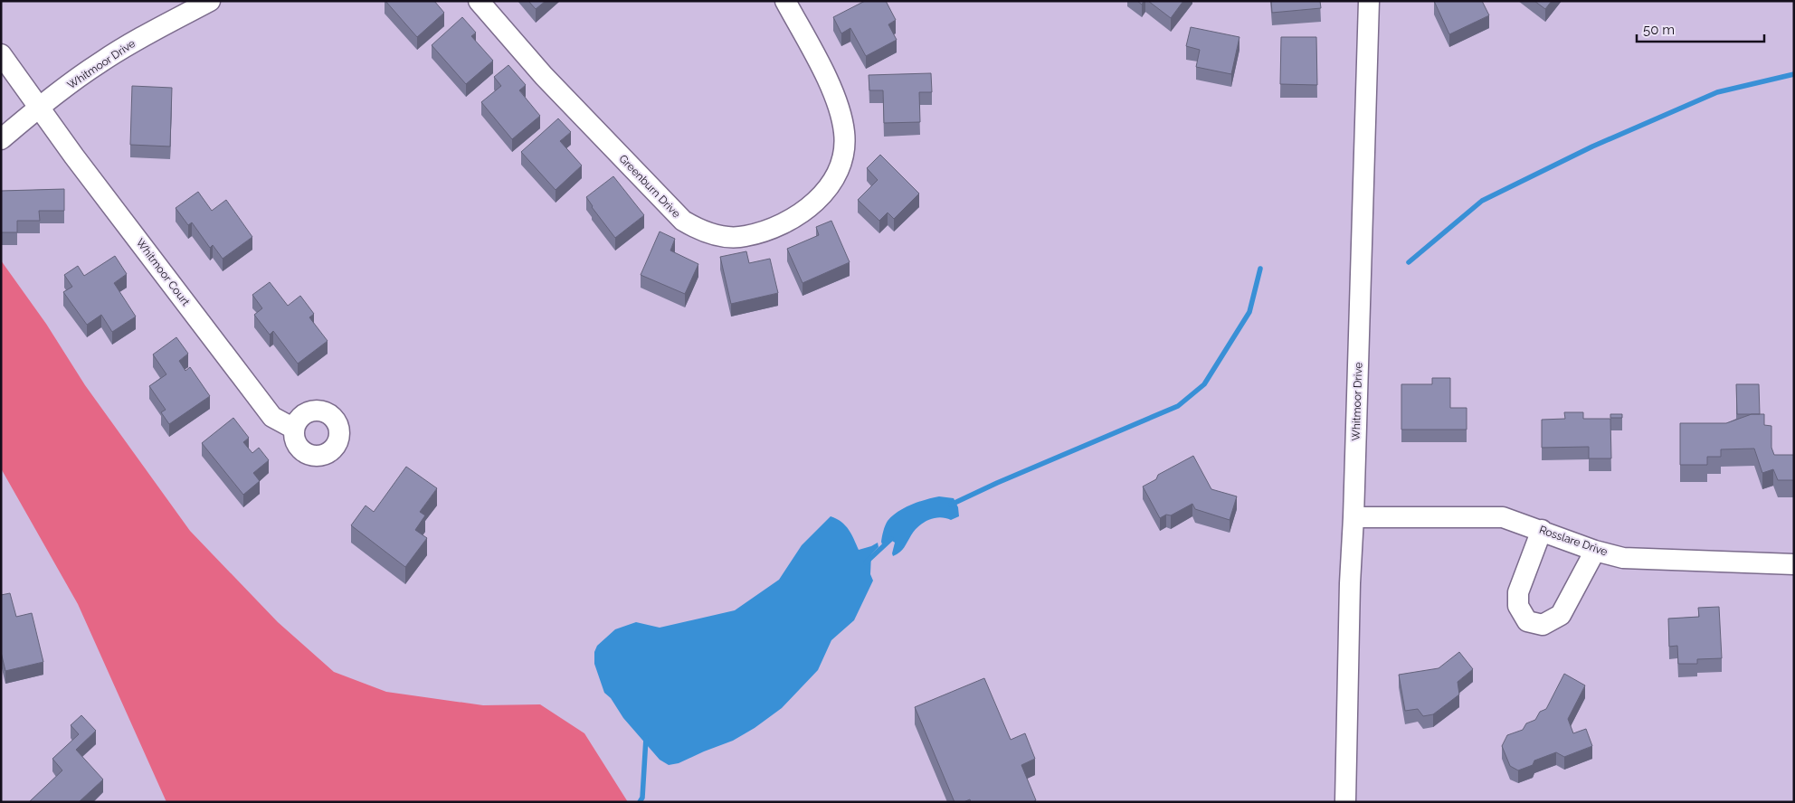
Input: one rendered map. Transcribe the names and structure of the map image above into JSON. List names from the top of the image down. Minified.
{"streets":{"street":["Whitmoor Drive","Greenburn Drive","Whitmoor Court","Rosslare Drive"]},"crossings":[["Whitmoor Drive","Whitmoor Court"],["Whitmoor Drive","Rosslare Drive"]],"scale_bar":"50 m"}
